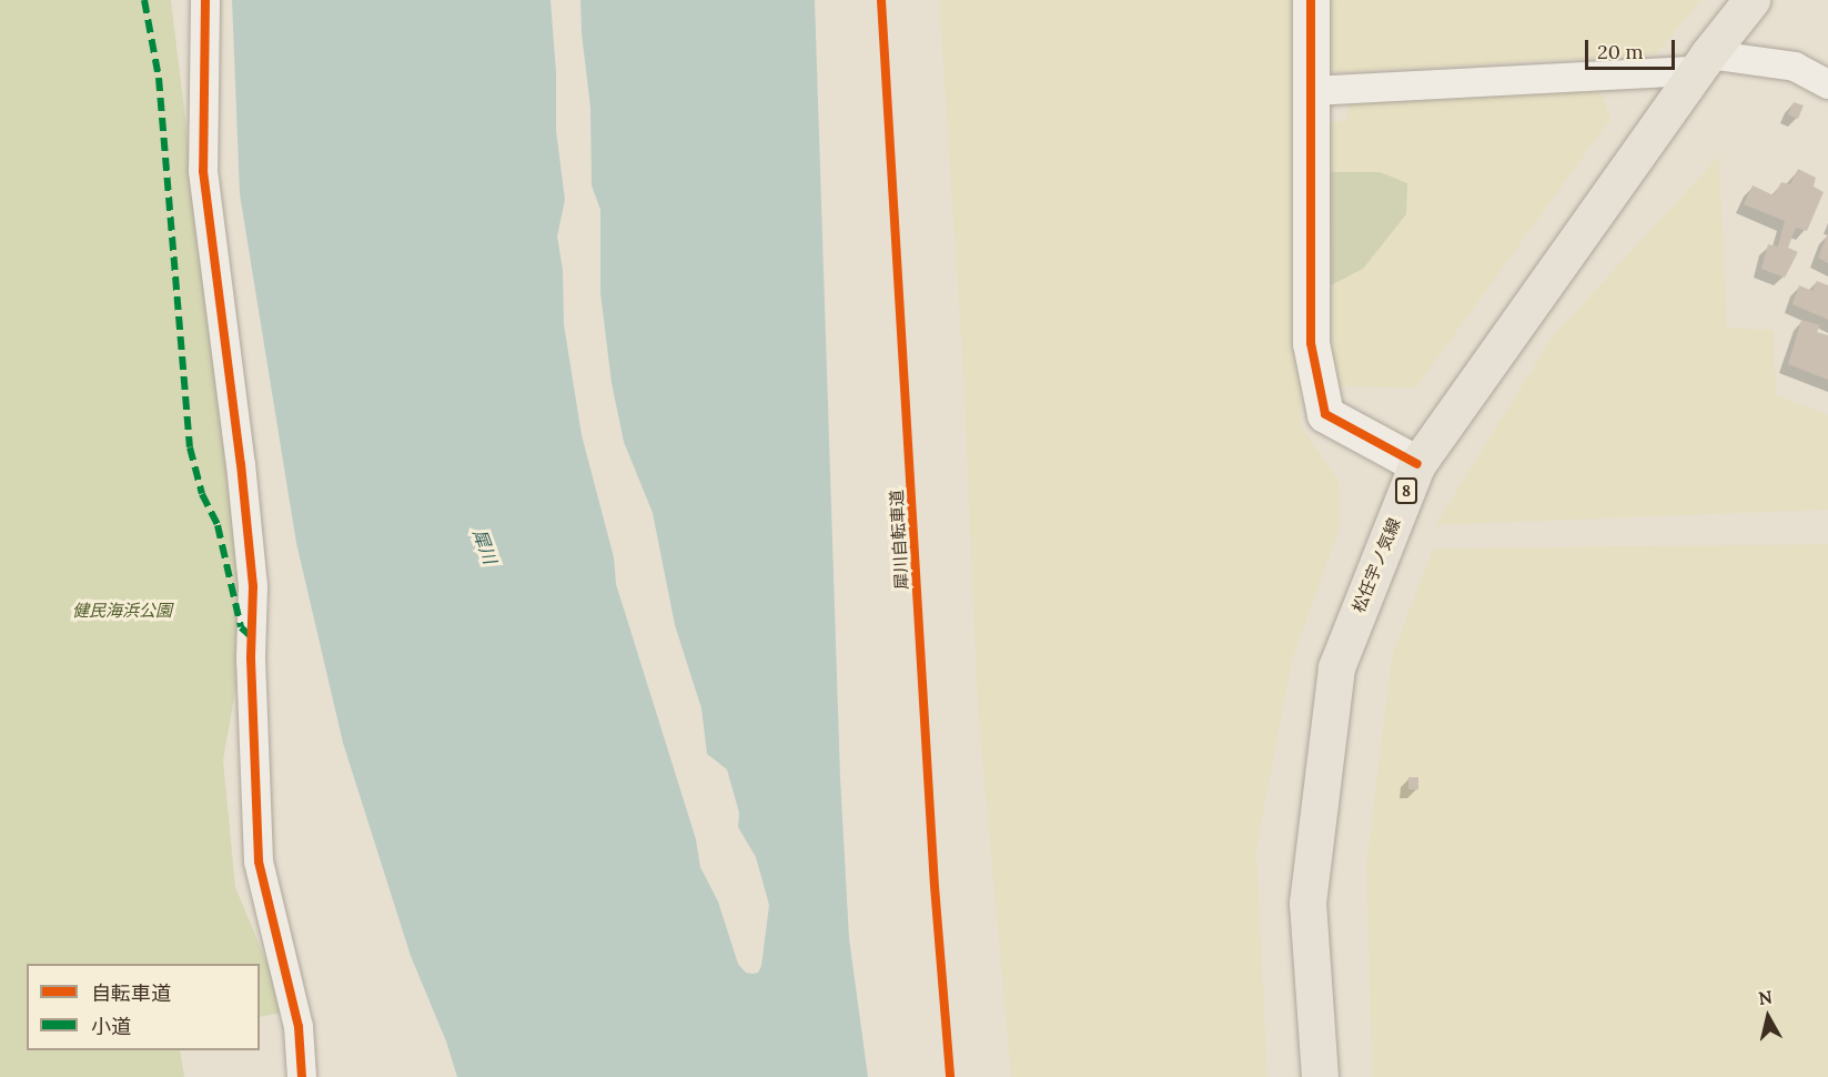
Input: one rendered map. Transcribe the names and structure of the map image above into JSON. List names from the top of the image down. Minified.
{"streets":{"main road":["8","松任宇ノ気線"],"cycle path":["犀川自転車道"]},"water":["犀川"],"parks":["健民海浜公園"],"legend":["自転車道","小道"],"scale_bar":"20 m","north":"top"}
